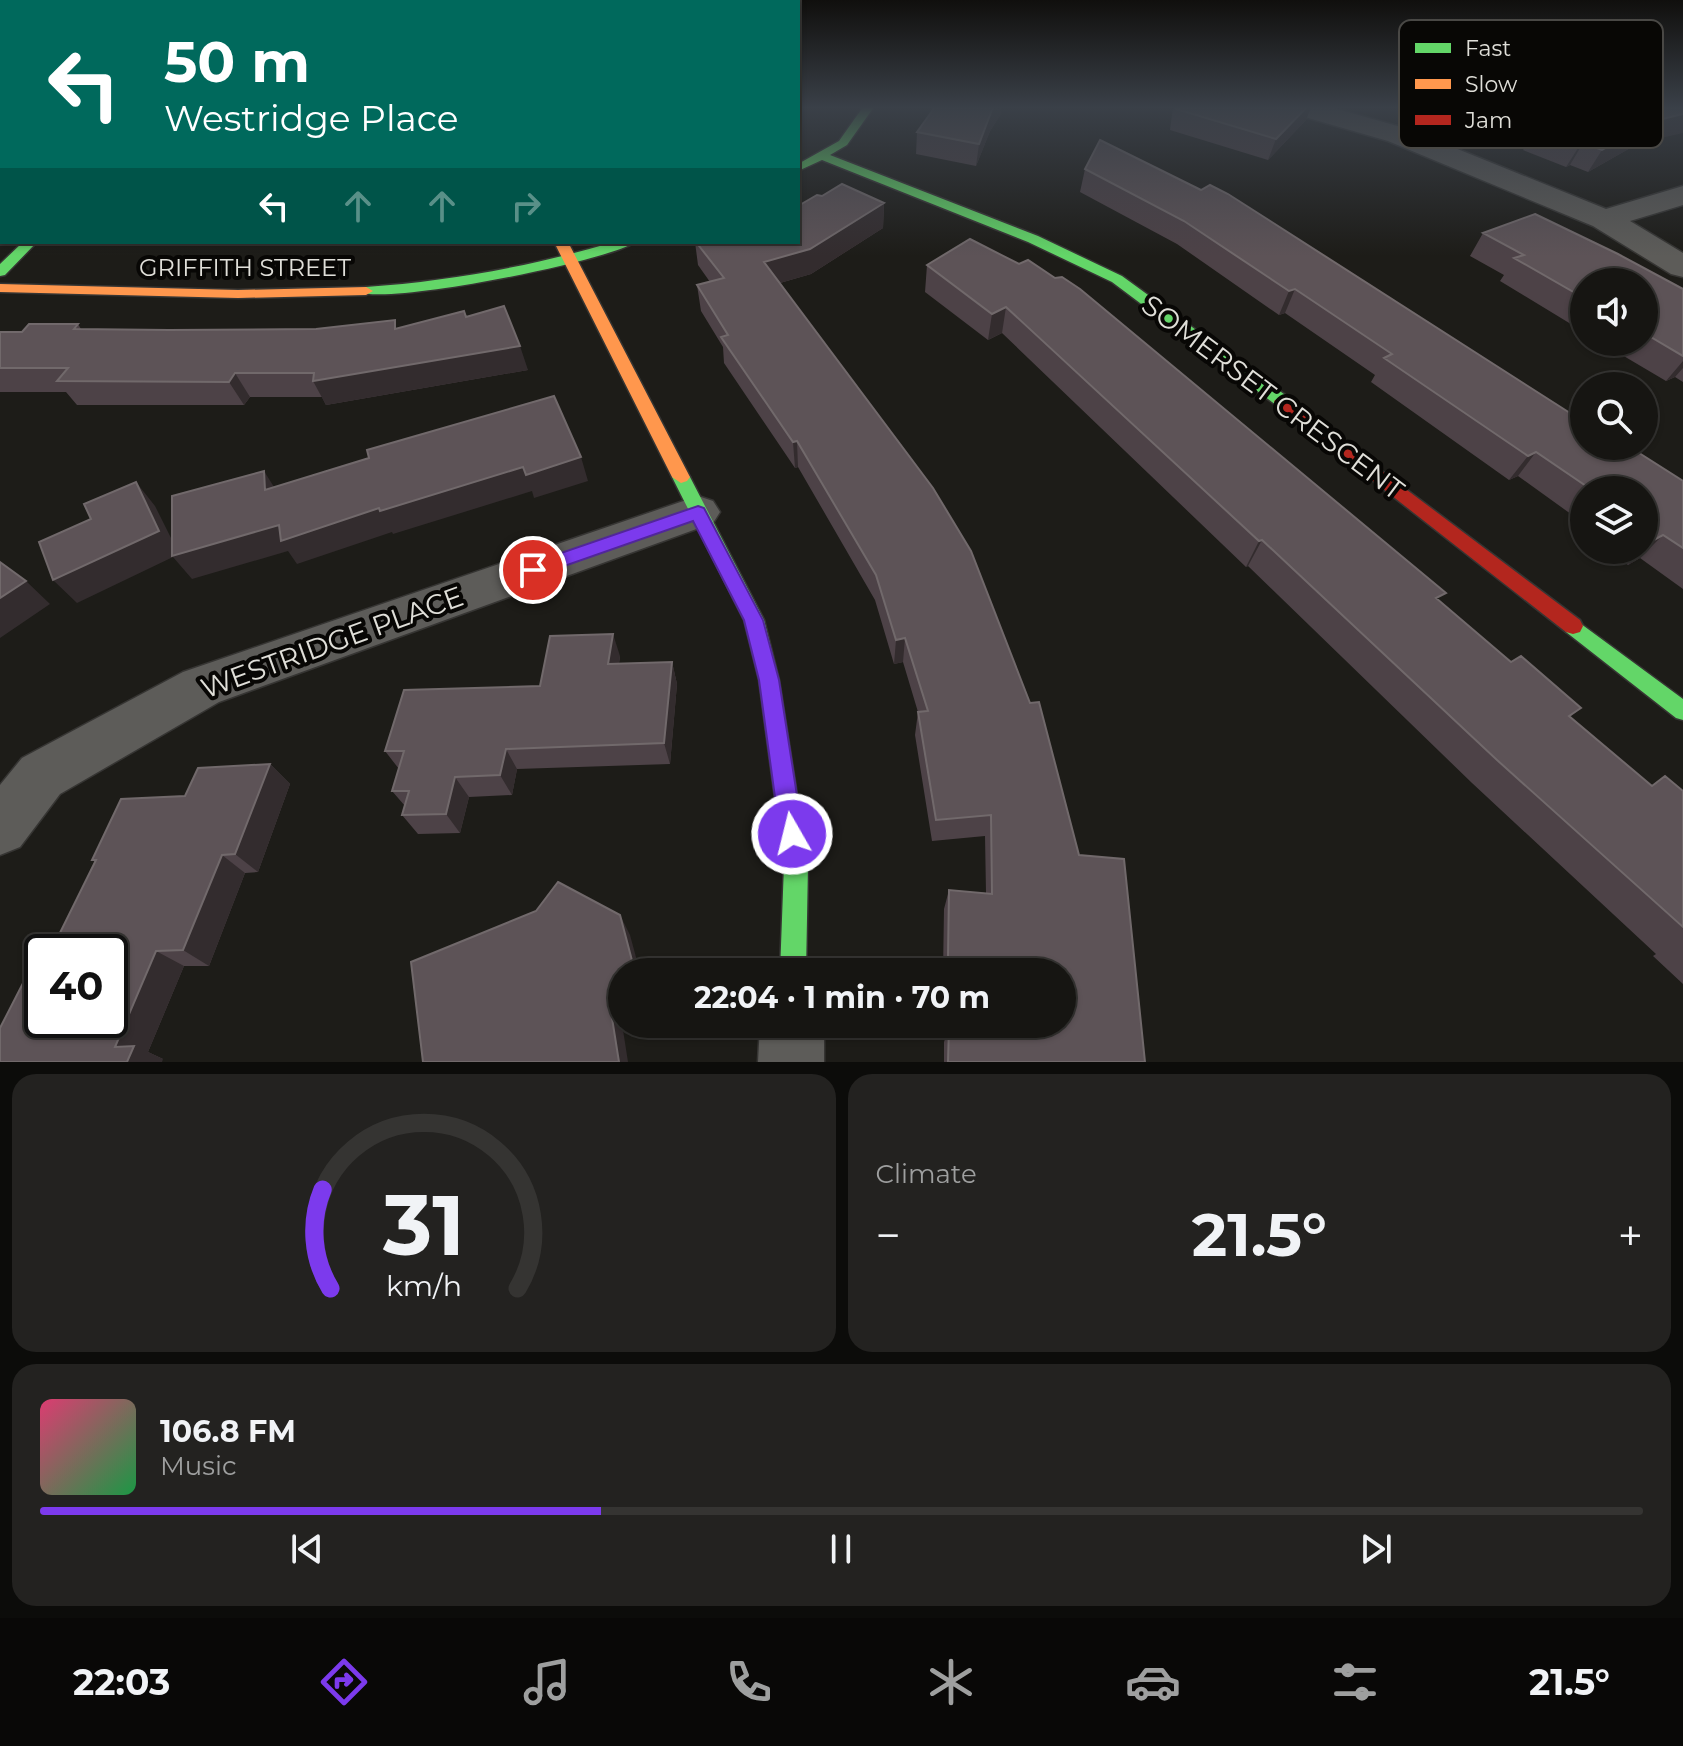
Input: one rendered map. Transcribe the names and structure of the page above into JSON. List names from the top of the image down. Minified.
{"streets":{"street":["GRIFFITH STREET","SOMERSET CRESCENT","WESTRIDGE PLACE"]},"legend":["Fast","Slow","Jam"],"page":{"turn":["50 m","Westridge Place"],"limit":"40","trip":"22:04 · 1 min · 70 m","tile":"Climate","heat":["−","21.5°","+"],"song":["106.8 FM","Music"],"tabs":["22:03","21.5°"],"gauge":["31","km/h"]}}
